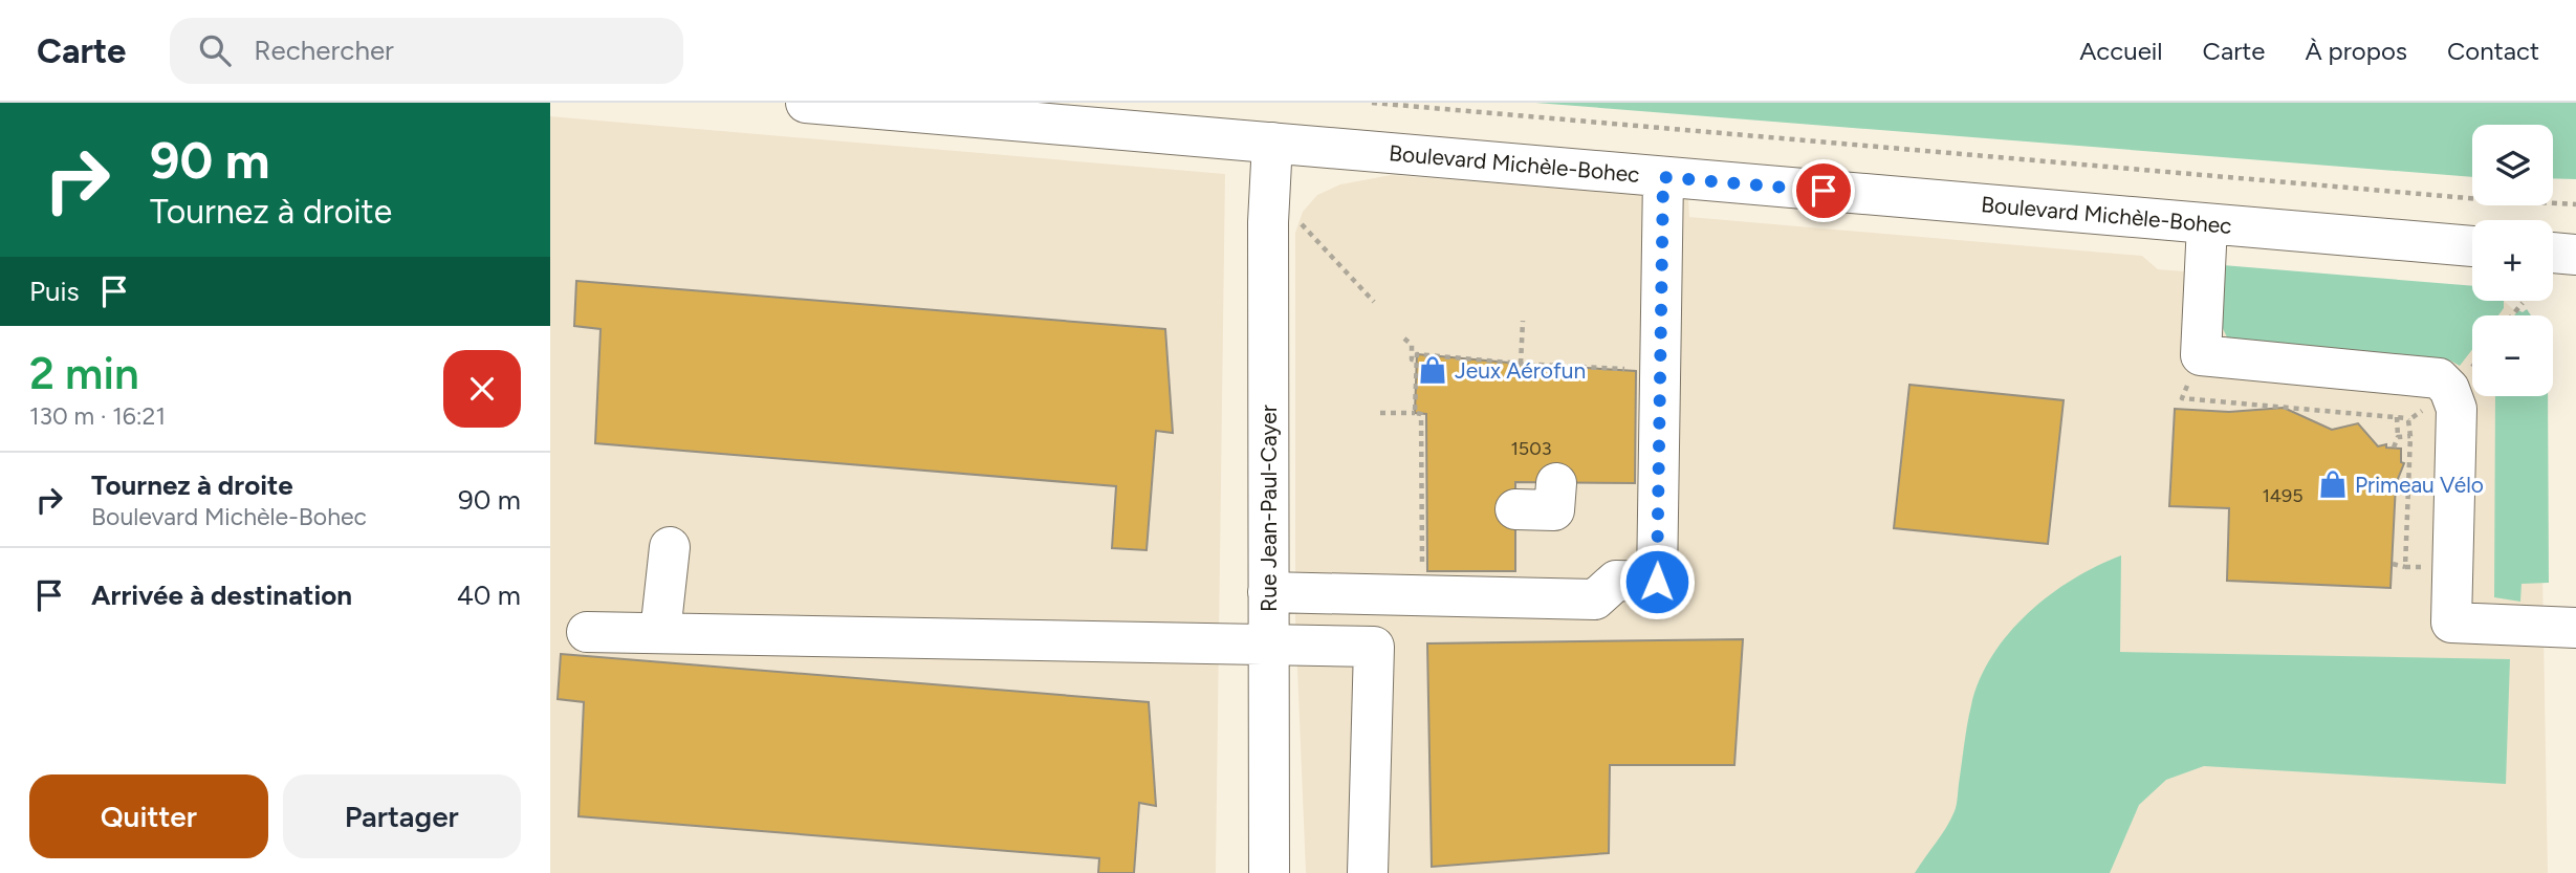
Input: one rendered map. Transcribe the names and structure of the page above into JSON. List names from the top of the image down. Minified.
{"streets":{"street":["Boulevard Michèle-Bohec","Rue Jean-Paul-Cayer"]},"crossings":[["Boulevard Michèle-Bohec","Rue Jean-Paul-Cayer"]],"places":{"shop":["Jeux Aérofun","Primeau Vélo"]},"house_numbers":["1503","1495"],"page":{"header":"Carte","search":"Rechercher","nav":["Accueil","Carte","À propos","Contact"],"turn":["90 m","Tournez à droite"],"map_buttons":["+","−"],"then":"Puis","heading":["2 min","130 m · 16:21"],"list":[{"name":"Tournez à droite","note":"Boulevard Michèle-Bohec","value":"90 m"},{"name":"Arrivée à destination","value":"40 m"}],"buttons":["Quitter","Partager"]}}
